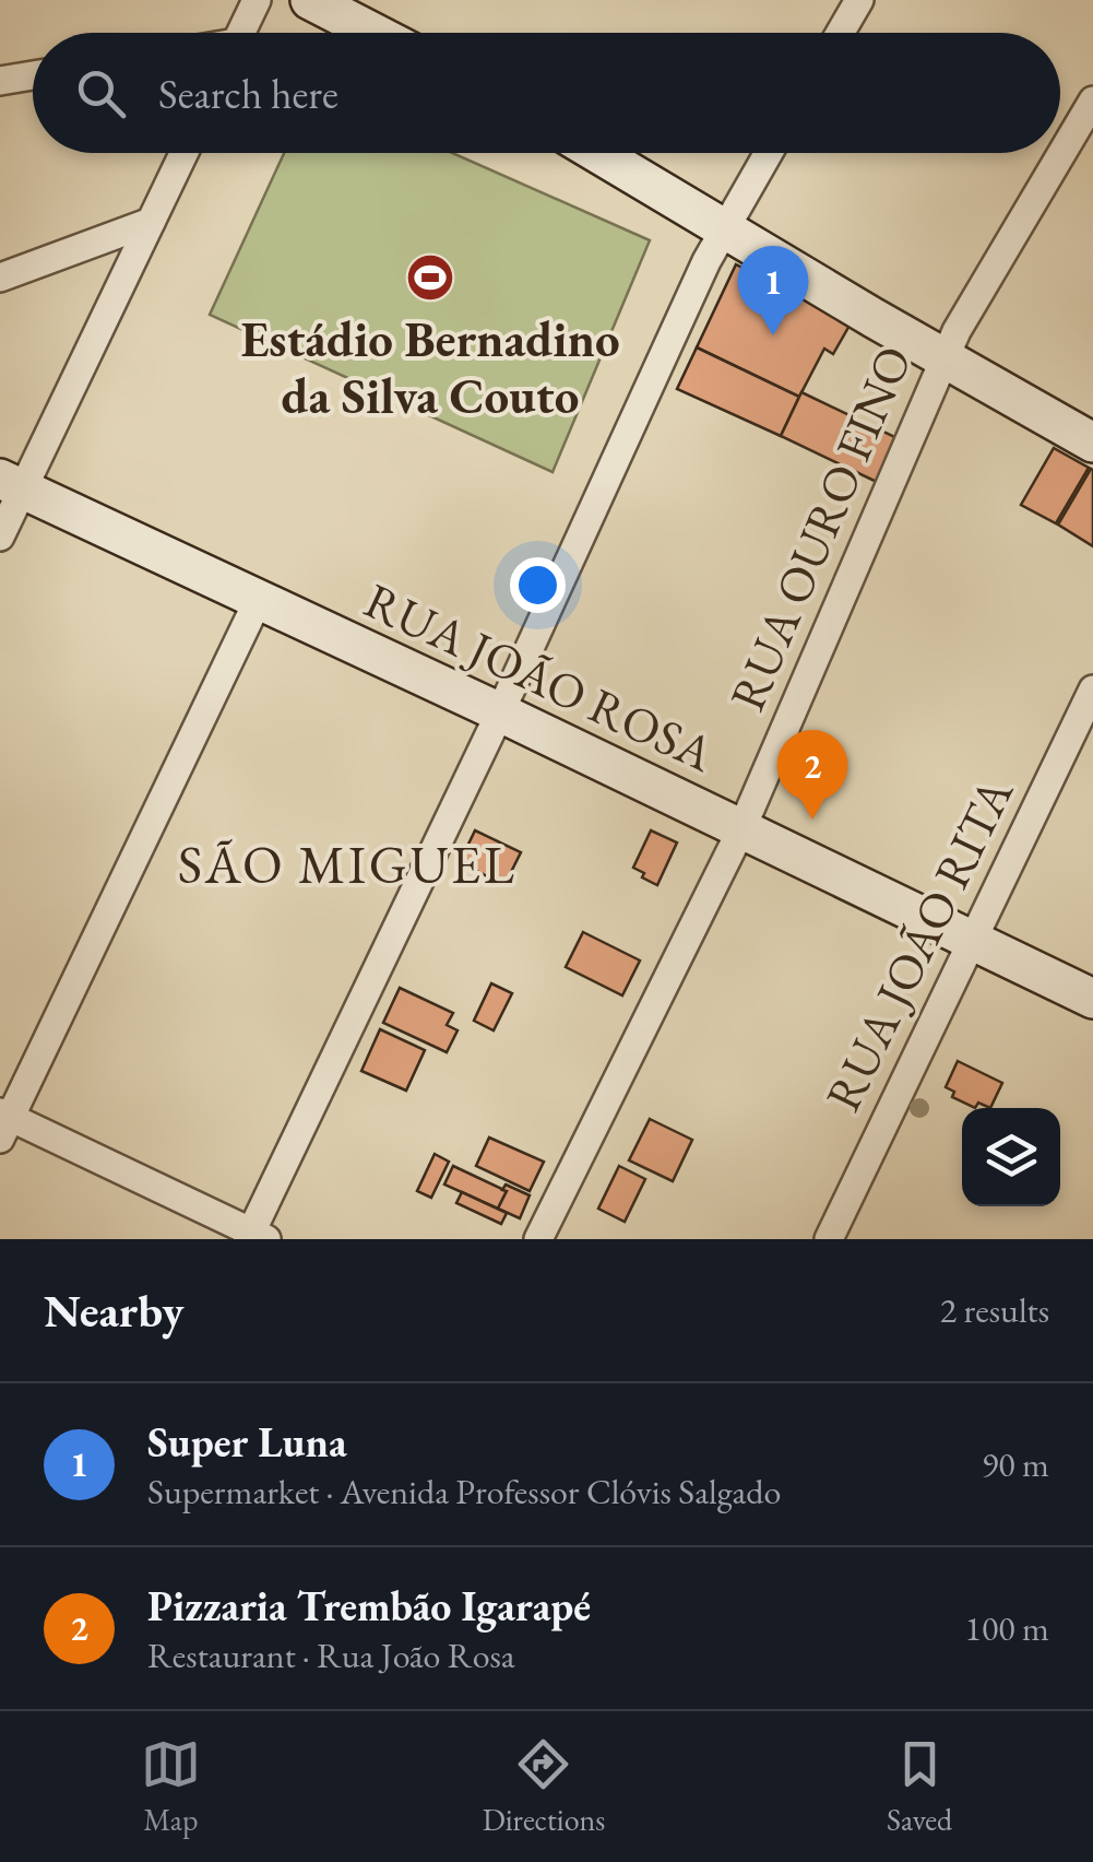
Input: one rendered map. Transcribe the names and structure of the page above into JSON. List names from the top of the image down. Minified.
{"streets":{"main road":["RUA JOÃO ROSA"],"street":["RUA OURO FINO","RUA JOÃO RITA"]},"crossings":[["RUA OURO FINO","RUA JOÃO ROSA"],["RUA JOÃO ROSA","RUA JOÃO RITA"]],"districts":["SÃO MIGUEL"],"places":{"sports":["Estádio Bernadino da Silva Couto"]},"page":{"search":"Search here","pins":["1","2"],"heading":["Nearby","2 results"],"list":[{"mark":"1","name":"Super Luna","note":"Supermarket · Avenida Professor Clóvis Salgado","value":"90 m"},{"mark":"2","name":"Pizzaria Trembão Igarapé","note":"Restaurant · Rua João Rosa","value":"100 m"}],"nav":["Map","Directions","Saved"]}}
